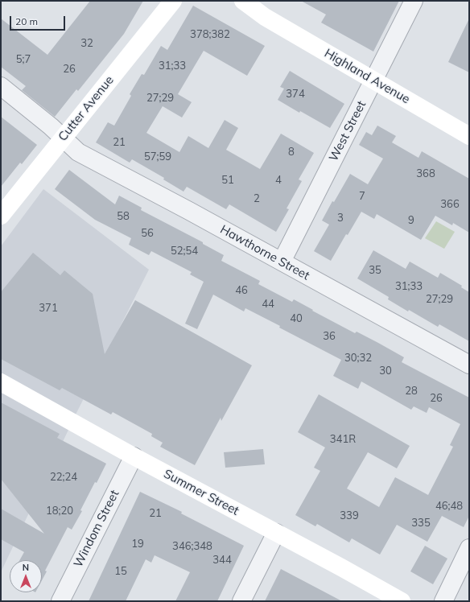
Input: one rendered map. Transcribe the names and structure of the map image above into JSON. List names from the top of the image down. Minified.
{"streets":{"main road":["Highland Avenue","Cutter Avenue","Summer Street"],"street":["West Street","Hawthorne Street","Windom Street"]},"crossings":[["Highland Avenue","West Street"],["Cutter Avenue","Hawthorne Street"],["West Street","Hawthorne Street"],["Summer Street","Windom Street"]],"house_numbers":["378;382","32","5;7","31;33","26","374","27;29","21","8","57;59","368","51","4","7","2","366","58","3","9","56","52;54","35","31;33","46","27;29","44","371","40","36","30;32","30","28","26","341R","22;24","46;48","18;20","21","339","335","19","346;348","344","15"],"scale_bar":"20 m","north":"top"}
